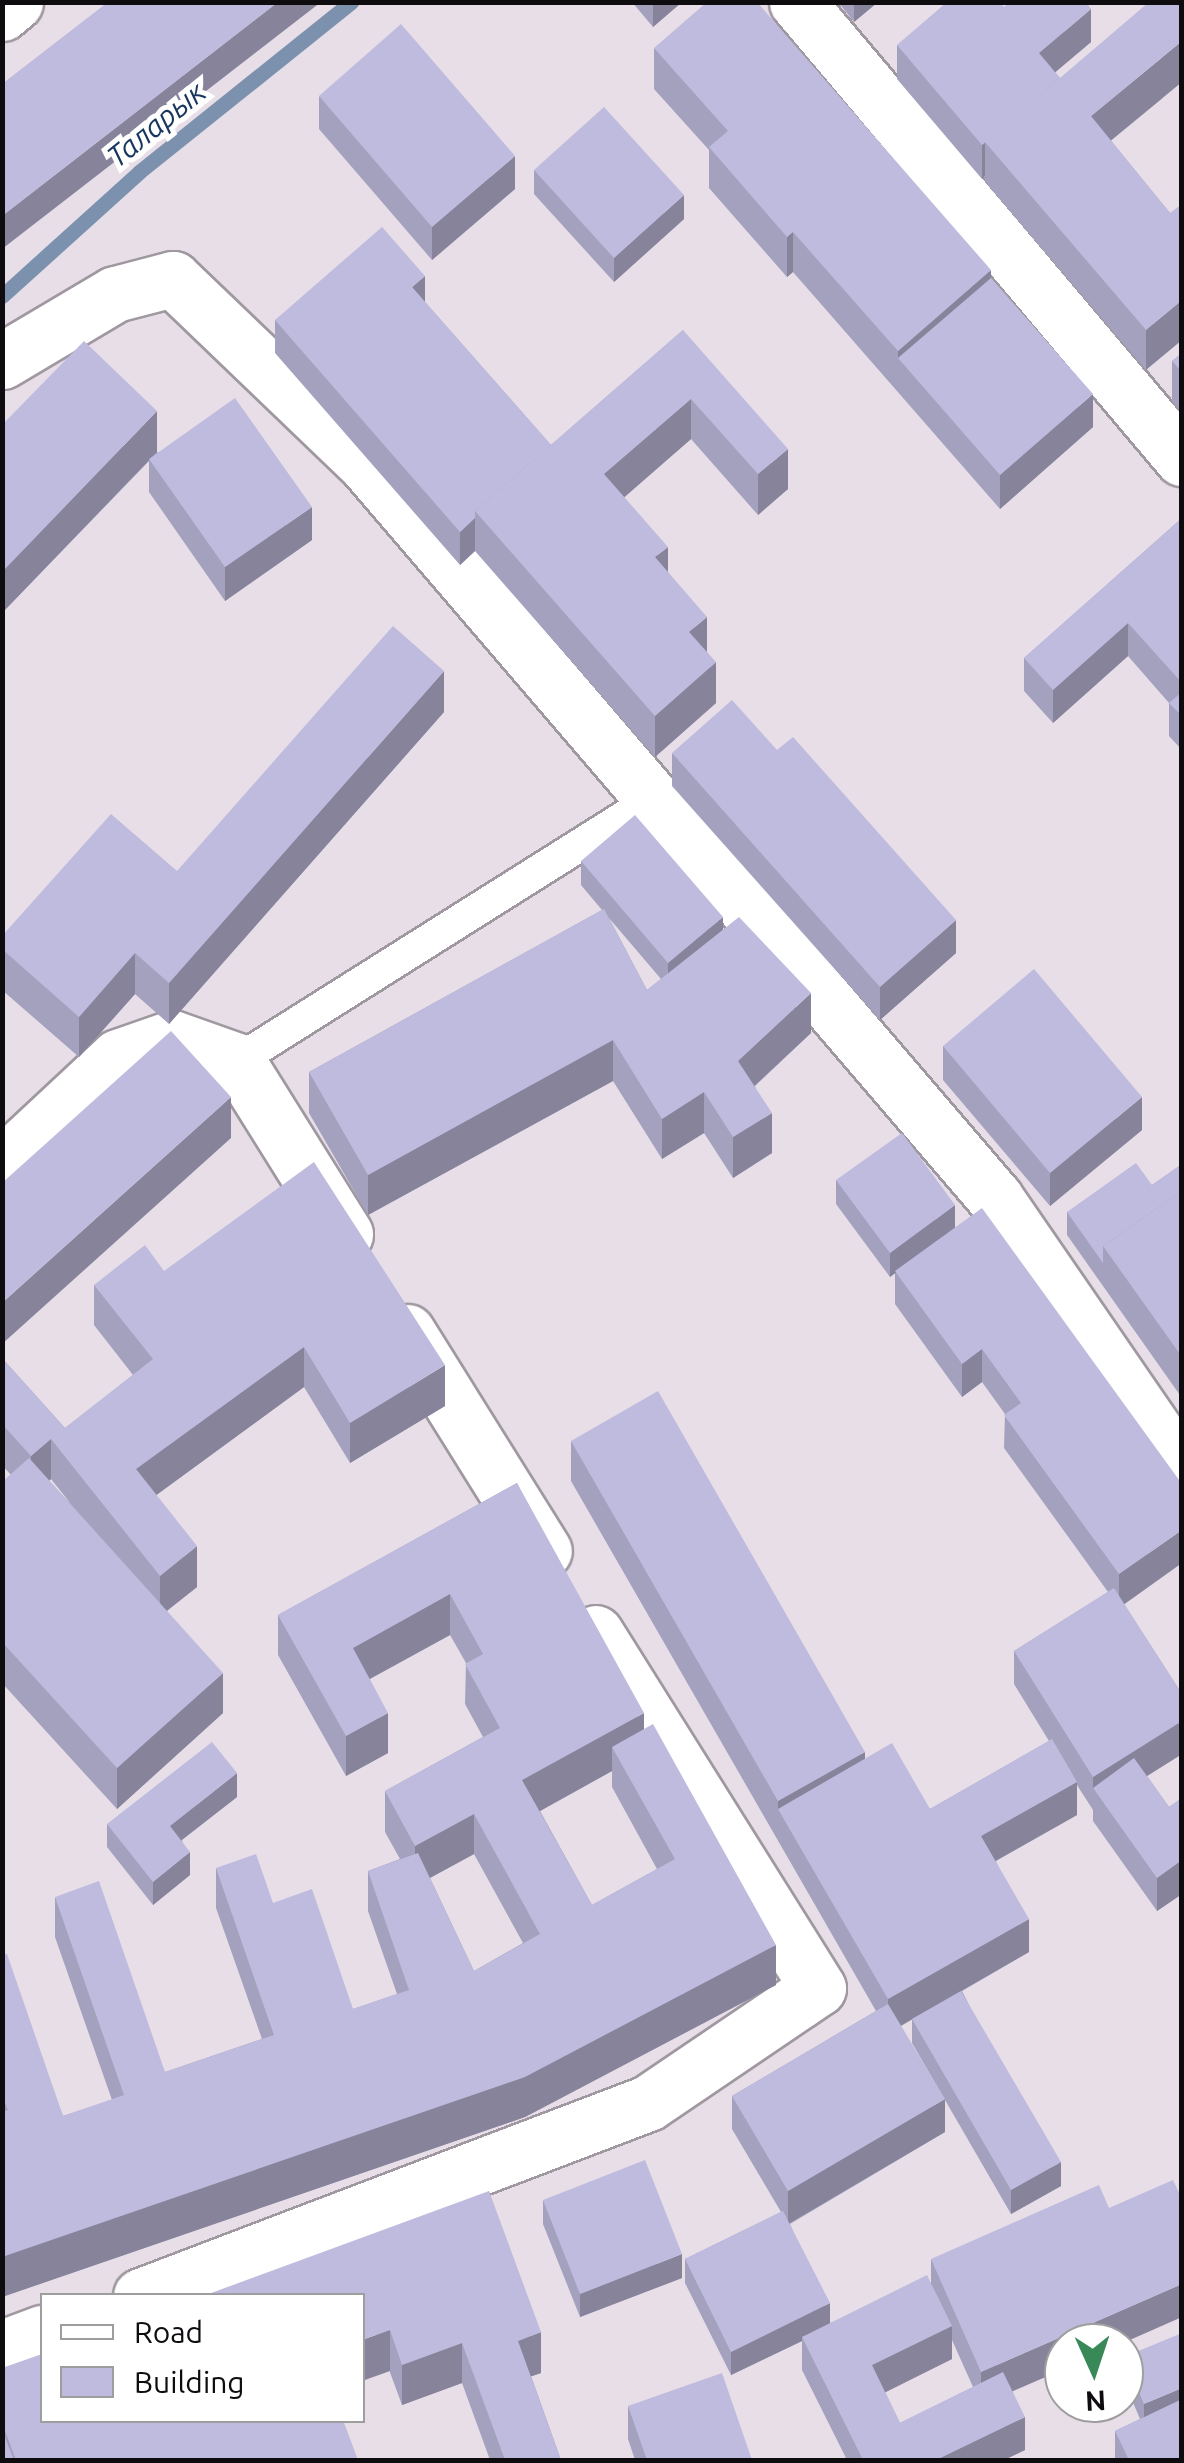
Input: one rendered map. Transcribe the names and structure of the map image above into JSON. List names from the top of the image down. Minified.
{"water":["Таларык"],"legend":["Road","Building"],"north":"bottom"}
